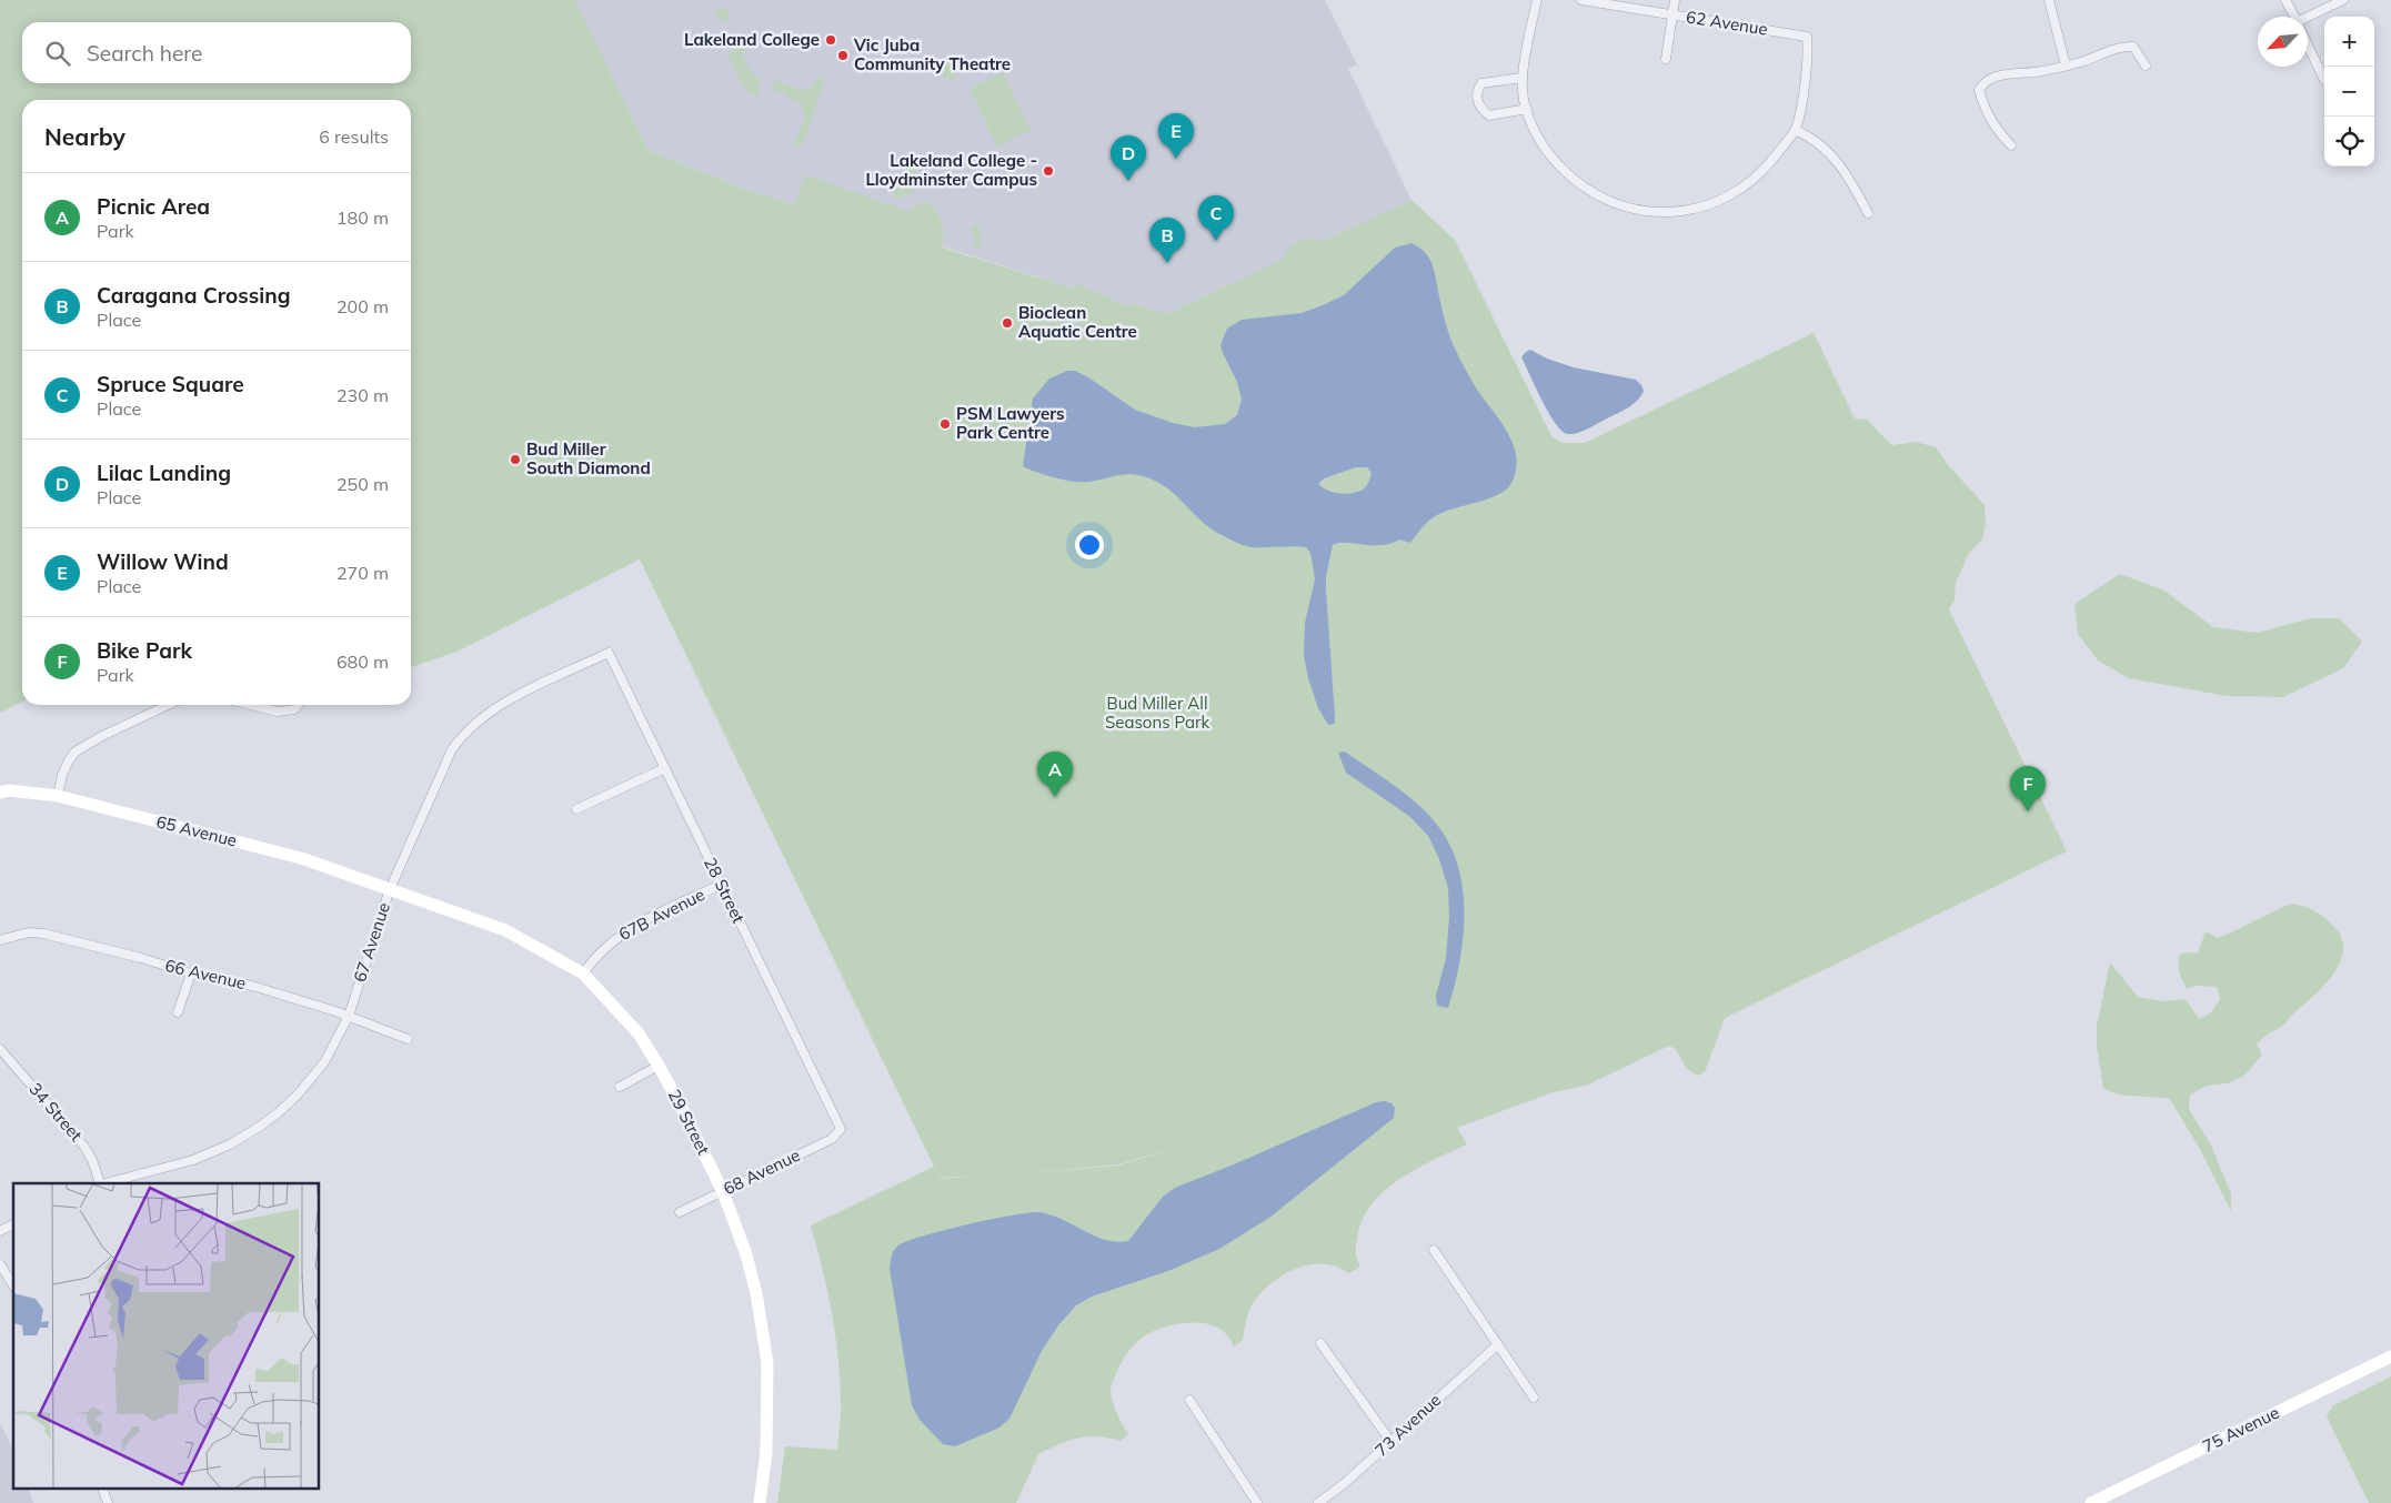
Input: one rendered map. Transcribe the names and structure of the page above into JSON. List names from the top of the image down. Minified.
{"streets":{"street":["62 Avenue","65 Avenue","28 Street","67B Avenue","67 Avenue","66 Avenue","34 Street","29 Street","68 Avenue","73 Avenue","75 Avenue"]},"crossings":[["65 Avenue","67 Avenue"],["65 Avenue","29 Street"],["28 Street","67B Avenue"],["28 Street","67 Avenue"],["28 Street","68 Avenue"],["67B Avenue","29 Street"],["67 Avenue","66 Avenue"],["67 Avenue","29 Street"],["29 Street","68 Avenue"]],"parks":["Bud Miller All Seasons Park"],"places":["Lakeland College","Vic Juba Community Theatre","Lakeland College - Lloydminster Campus","Bioclean Aquatic Centre","PSM Lawyers Park Centre","Bud Miller South Diamond"],"north":"bottom left","page":{"map_buttons":["+","−"],"search":"Search here","heading":["Nearby","6 results"],"pins":["E","D","C","B","A","F"],"list":[{"mark":"A","name":"Picnic Area","note":"Park","value":"180 m"},{"mark":"B","name":"Caragana Crossing","note":"Place","value":"200 m"},{"mark":"C","name":"Spruce Square","note":"Place","value":"230 m"},{"mark":"D","name":"Lilac Landing","note":"Place","value":"250 m"},{"mark":"E","name":"Willow Wind","note":"Place","value":"270 m"},{"mark":"F","name":"Bike Park","note":"Park","value":"680 m"}]}}
